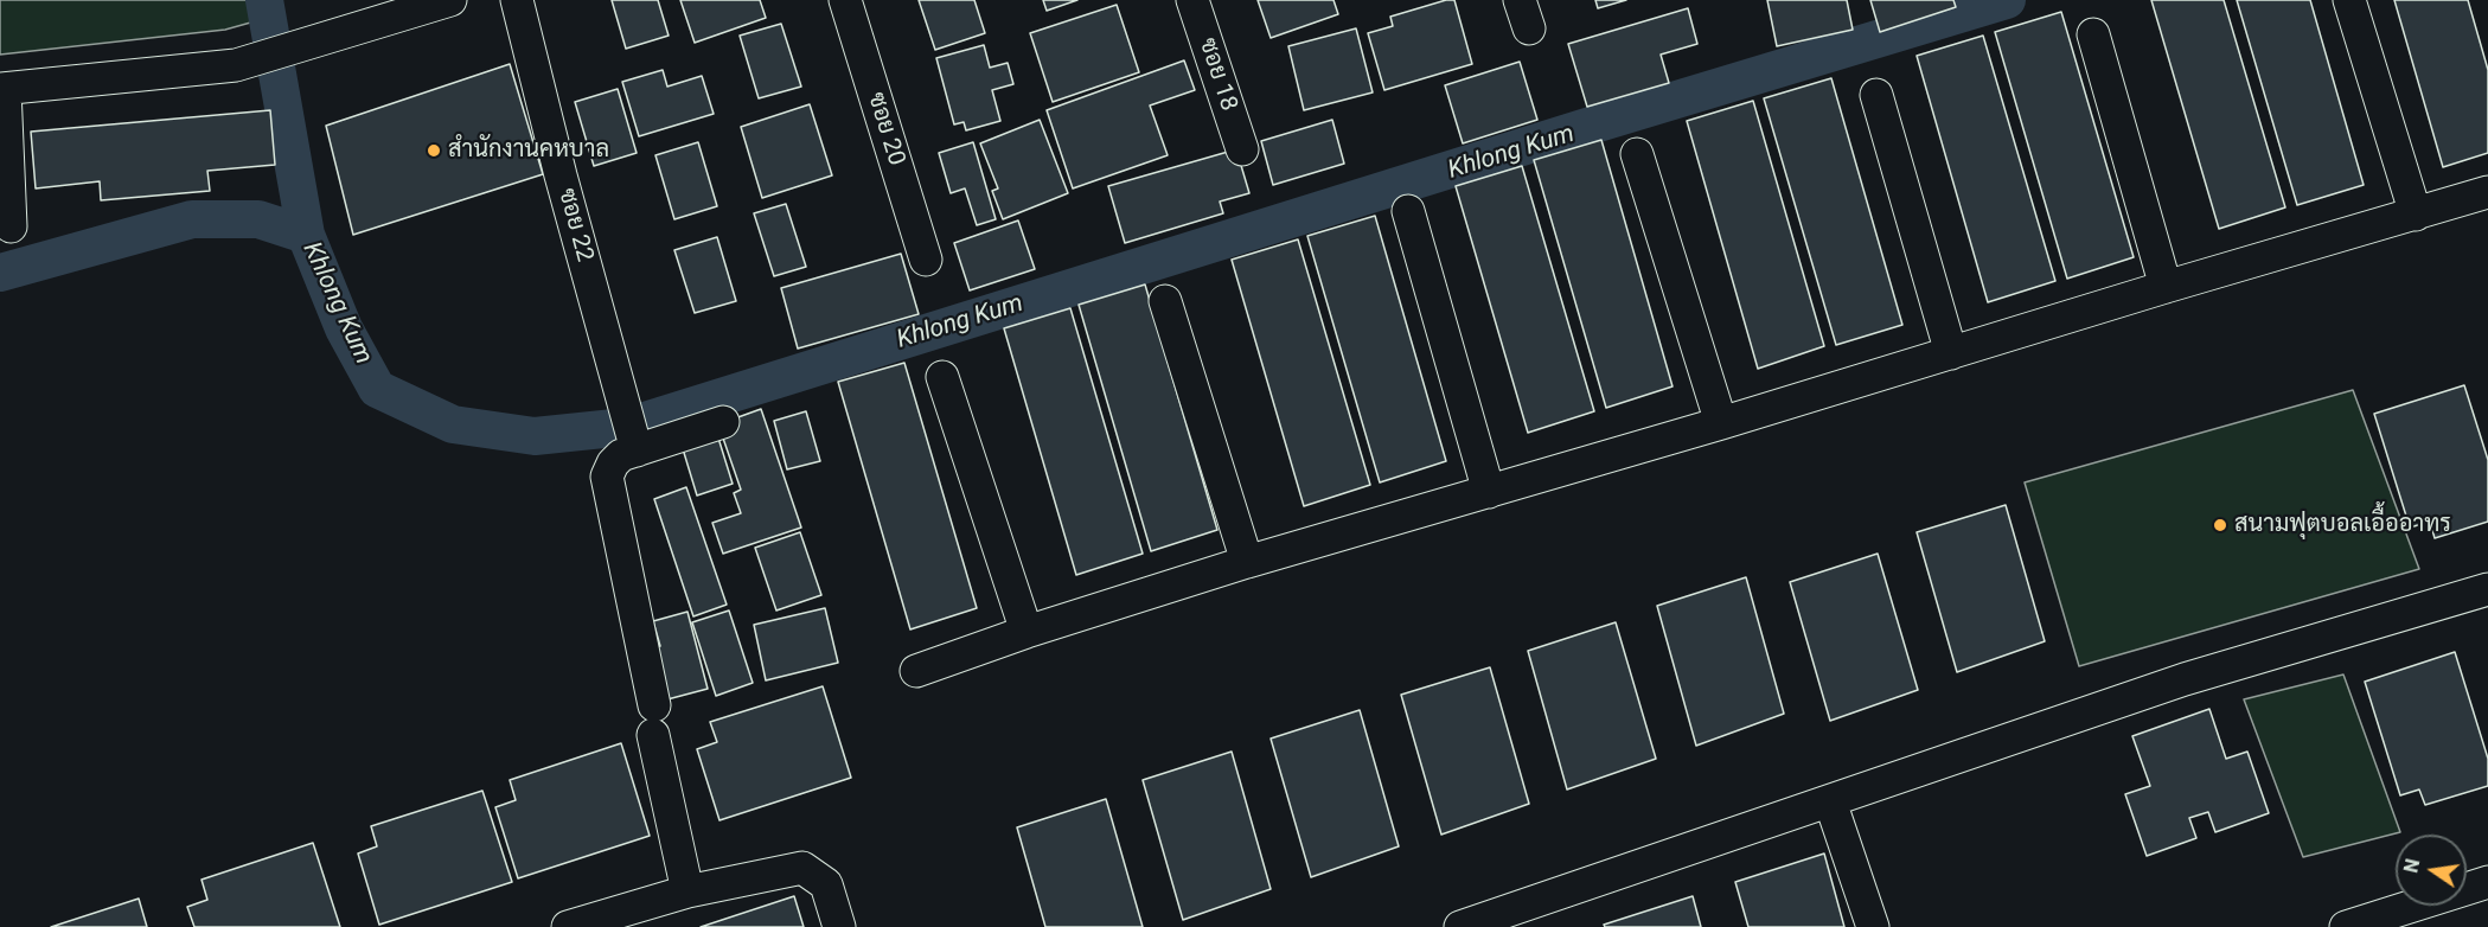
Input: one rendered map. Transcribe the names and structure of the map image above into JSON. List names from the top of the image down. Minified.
{"streets":{"street":["ซอย 18","ซอย 20","ซอย 22"]},"water":["Khlong Kum"],"places":["สำนักงานคหบาล","สนามฟุตบอลเอื้ออาทร"],"north":"left"}
